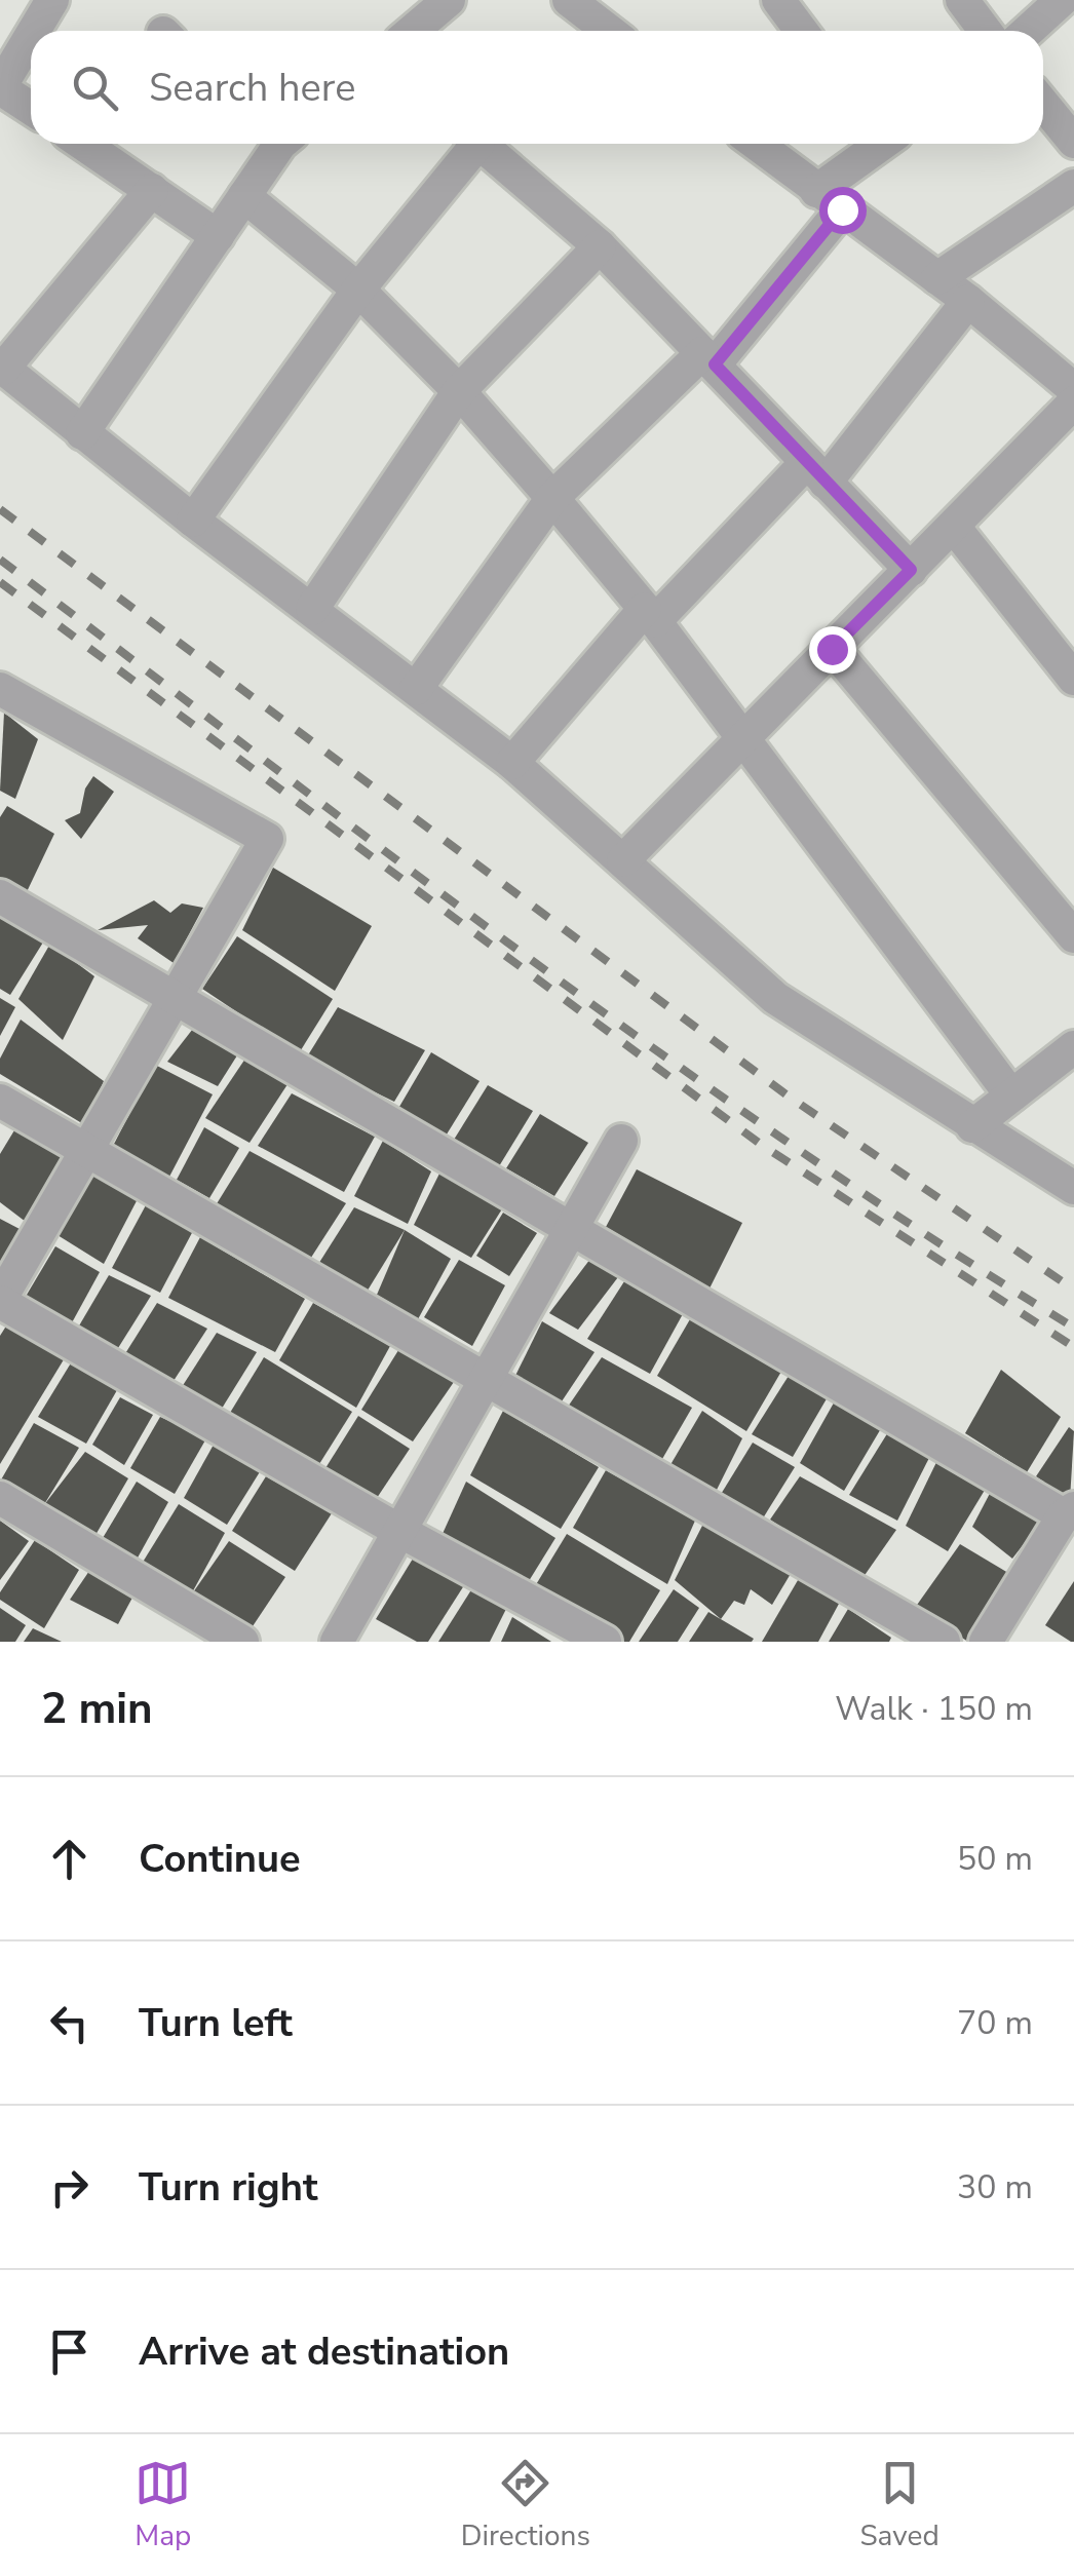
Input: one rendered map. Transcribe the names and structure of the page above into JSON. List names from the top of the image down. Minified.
{"page":{"search":"Search here","heading":["2 min","Walk · 150 m"],"list":[["Continue","50 m"],["Turn left","70 m"],["Turn right","30 m"],"Arrive at destination"],"nav":["Map","Directions","Saved"]}}
